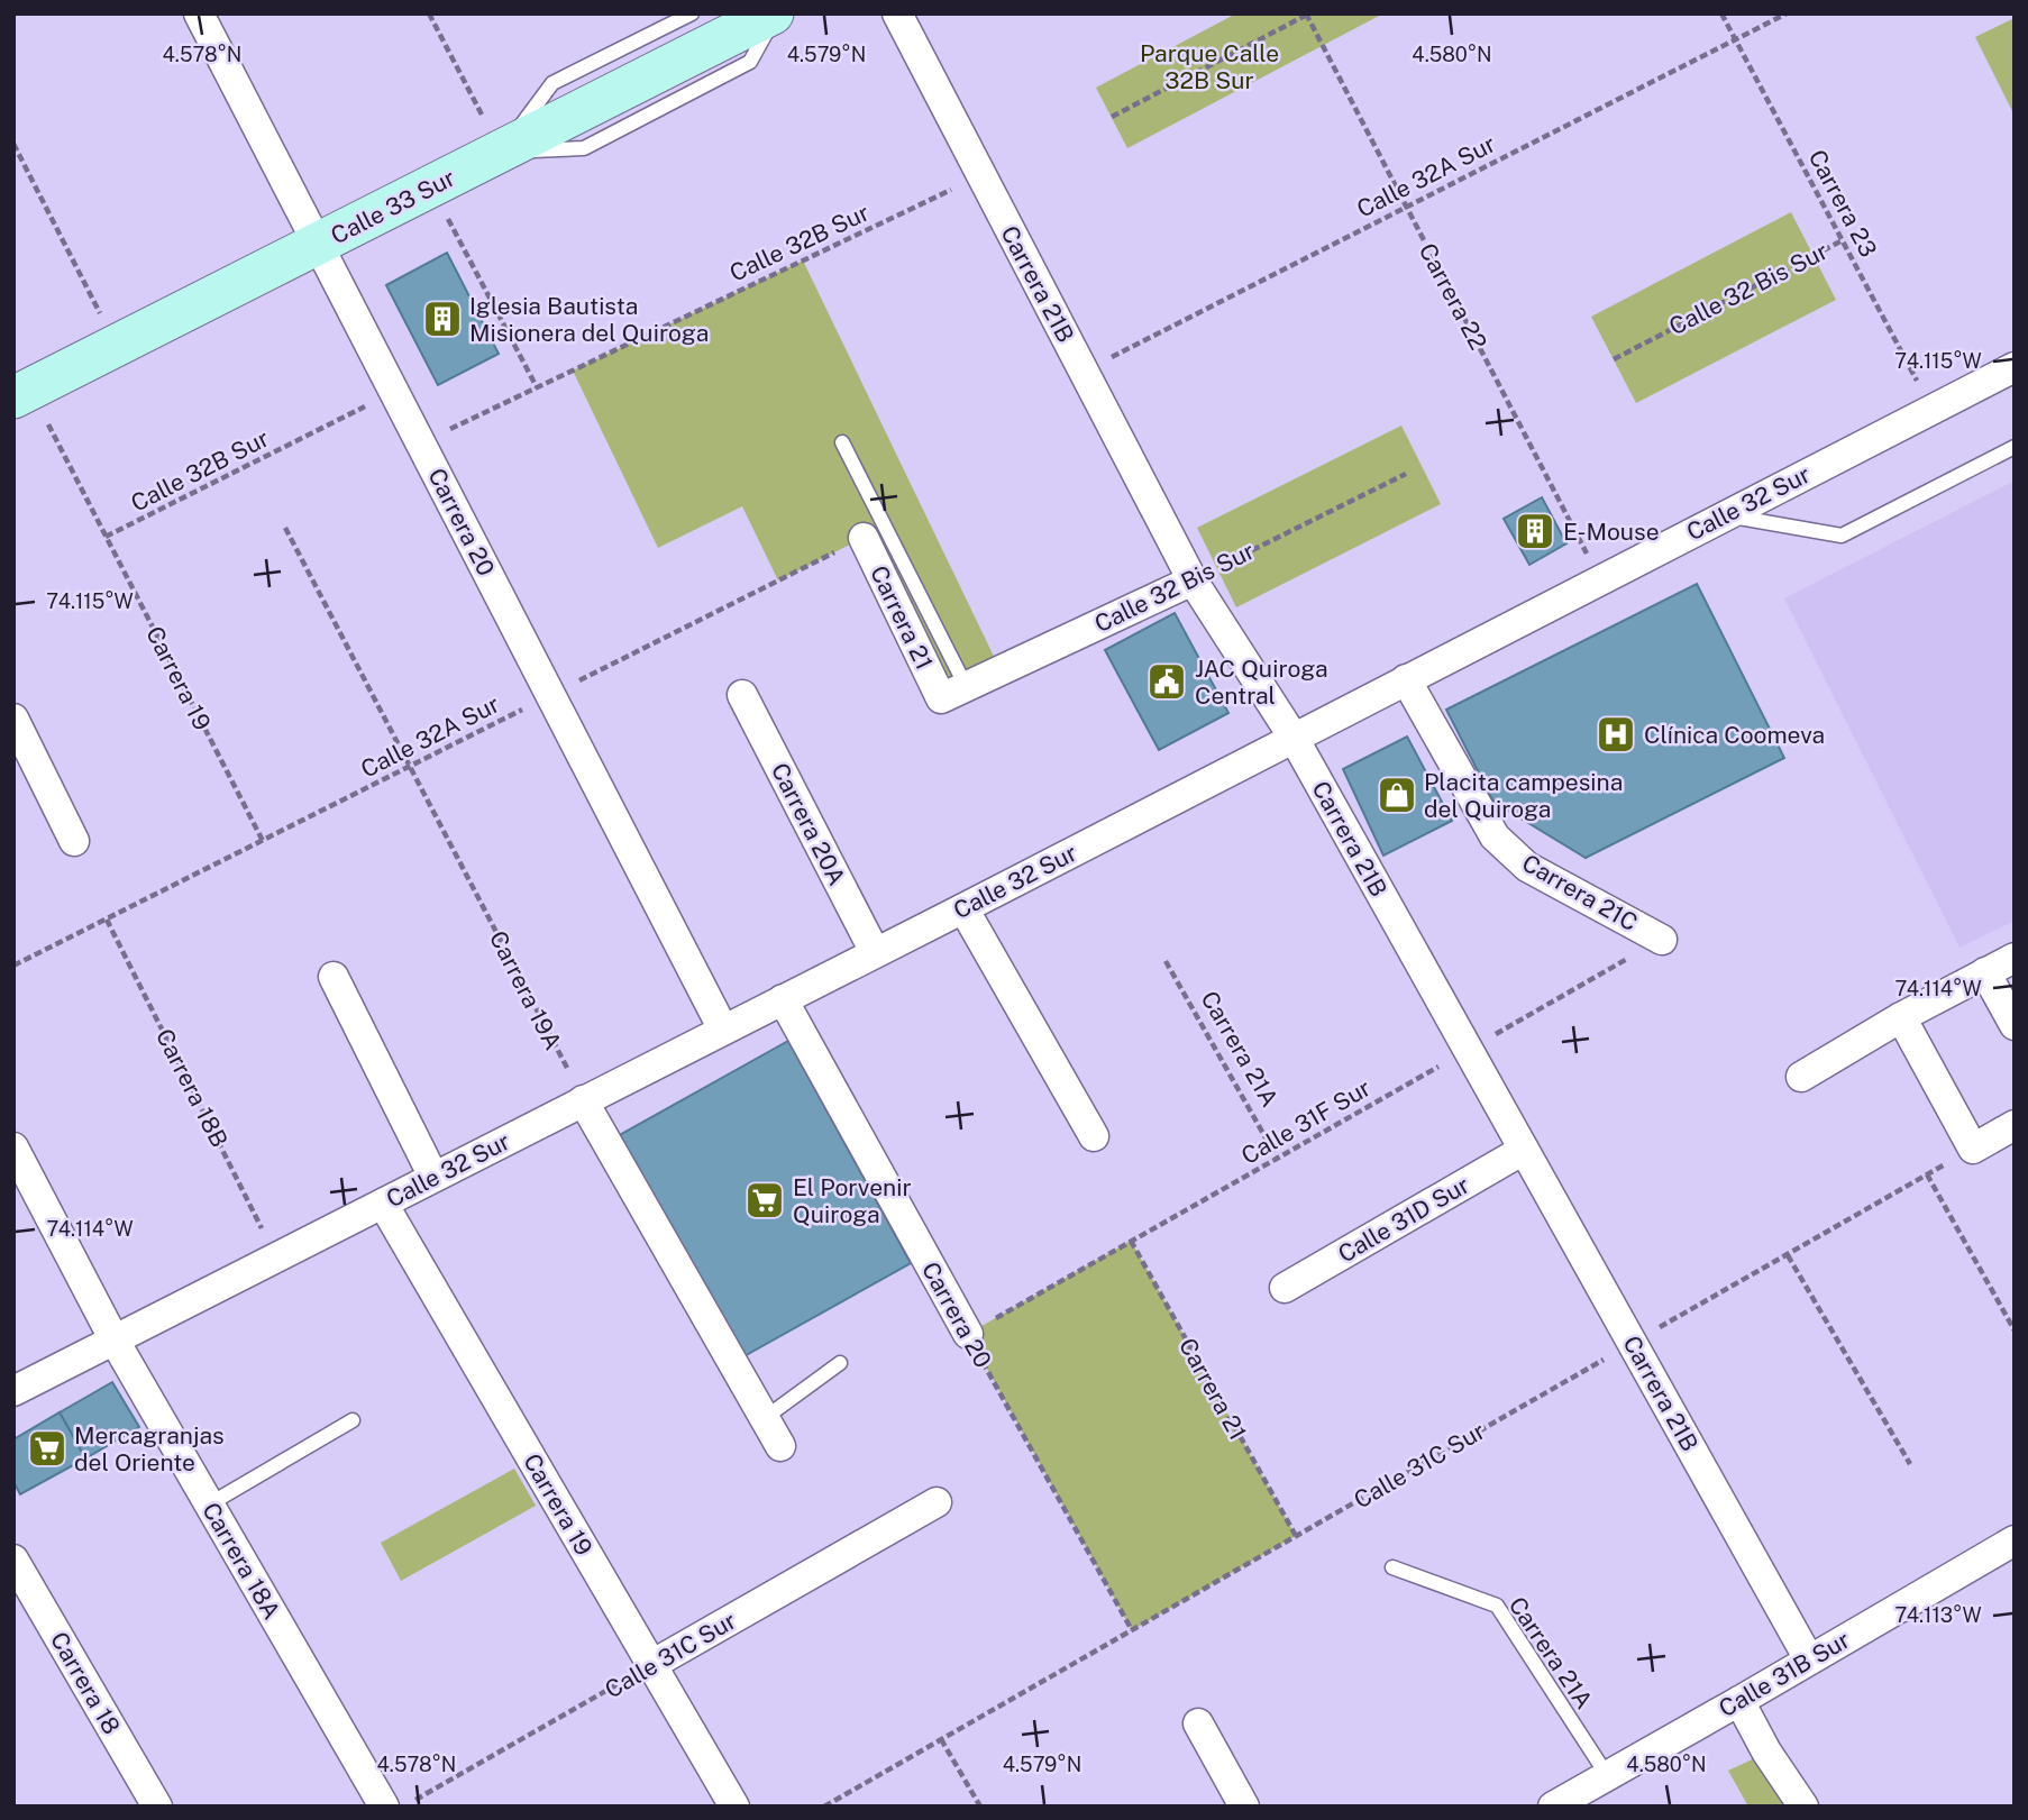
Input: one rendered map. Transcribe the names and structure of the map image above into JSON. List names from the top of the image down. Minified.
{"streets":{"street":["Calle 33 Sur","Carrera 21B","Calle 32 Bis Sur","Calle 32 Sur","Carrera 20","Carrera 21","Carrera 19","Carrera 20A","Carrera 21C","Calle 31D Sur","Calle 31C Sur","Carrera 18A","Calle 31B Sur","Carrera 18"],"lane":["Carrera 21A"],"path":["Calle 32A Sur","Carrera 23","Calle 32B Sur","Carrera 22","Carrera 19A","Carrera 18B","Calle 31F Sur"]},"crossings":[["Calle 32A Sur","Carrera 23"],["Calle 32A Sur","Carrera 21B"],["Calle 32A Sur","Carrera 22"],["Calle 32A Sur","Carrera 20"],["Calle 32A Sur","Carrera 21"],["Calle 32A Sur","Carrera 19"],["Calle 32A Sur","Carrera 19A"],["Calle 32A Sur","Carrera 18B"],["Carrera 23","Calle 32 Bis Sur"],["Carrera 23","Calle 32 Sur"],["Calle 33 Sur","Carrera 20"],["Calle 33 Sur","Carrera 19"],["Calle 32B Sur","Carrera 21B"],["Calle 32B Sur","Carrera 20"],["Calle 32B Sur","Carrera 19"],["Carrera 21B","Calle 32 Bis Sur"],["Carrera 21B","Calle 32 Sur"],["Carrera 21B","Calle 31F Sur"],["Carrera 21B","Calle 31D Sur"],["Carrera 21B","Calle 31C Sur"],["Carrera 21B","Calle 31B Sur"],["Calle 32 Bis Sur","Carrera 21"],["Carrera 22","Calle 32 Sur"],["Calle 32 Sur","Carrera 20"],["Calle 32 Sur","Carrera 19"],["Calle 32 Sur","Carrera 20A"],["Calle 32 Sur","Carrera 21C"],["Calle 32 Sur","Carrera 19A"],["Calle 32 Sur","Carrera 18B"],["Calle 32 Sur","Carrera 18A"],["Carrera 20","Calle 31F Sur"],["Carrera 20","Calle 31C Sur"],["Carrera 21","Calle 31F Sur"],["Carrera 21","Calle 31C Sur"],["Carrera 19","Calle 31C Sur"],["Carrera 21C","Calle 31F Sur"],["Carrera 21A","Calle 31F Sur"],["Carrera 21A","Calle 31B Sur"]],"parks":["Parque Calle 32B Sur"],"places":{"building":["Iglesia Bautista Misionera del Quiroga","E-Mouse"],"public building":["JAC Quiroga Central"],"hospital":["Clínica Coomeva"],"shop":["Placita campesina del Quiroga"],"supermarket":["El Porvenir Quiroga","Mercagranjas del Oriente"]},"coordinates":["4.578°N","4.579°N","4.580°N","74.115°W","74.114°W","74.113°W"]}
